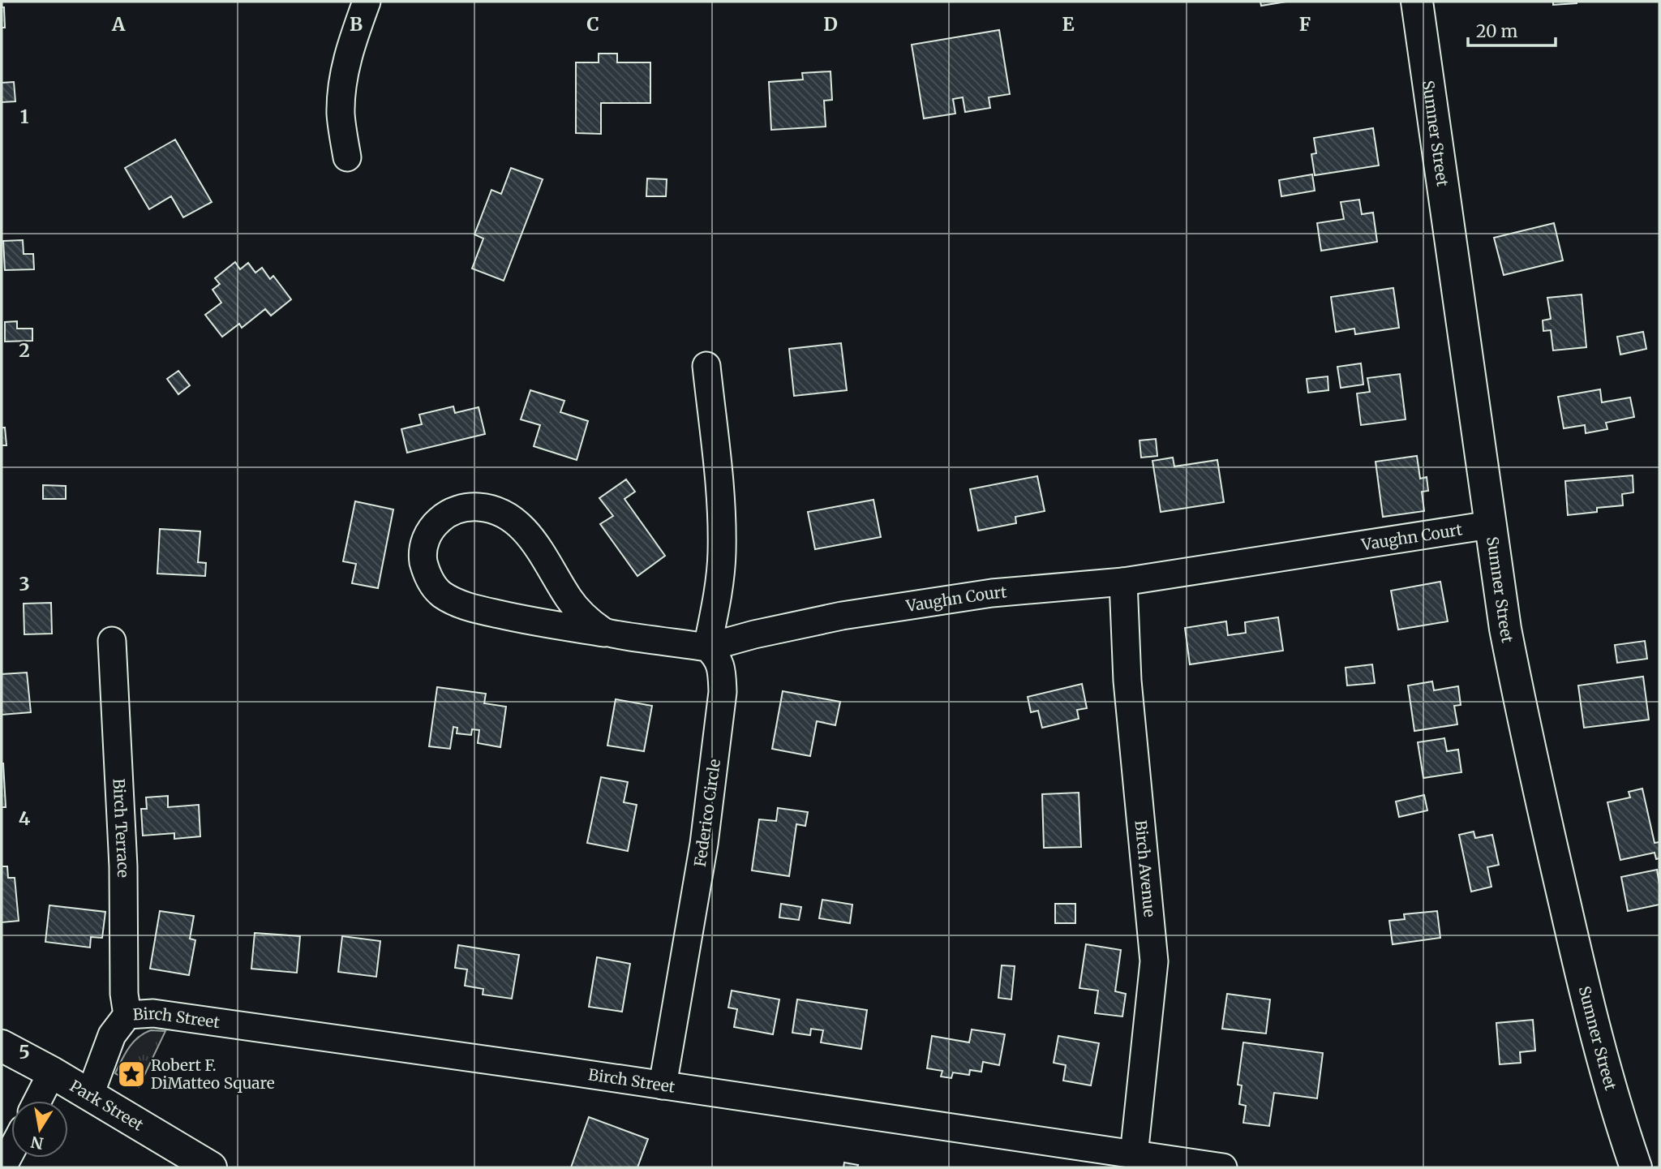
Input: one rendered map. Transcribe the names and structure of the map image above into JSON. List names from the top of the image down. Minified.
{"streets":{"main road":["Sumner Street","Park Street"],"street":["Vaughn Court","Federico Circle","Birch Terrace","Birch Avenue","Birch Street"]},"crossings":[["Sumner Street","Vaughn Court"],["Vaughn Court","Federico Circle"],["Vaughn Court","Birch Avenue"],["Federico Circle","Birch Street"],["Birch Terrace","Birch Street"],["Birch Avenue","Birch Street"],["Birch Street","Park Street"]],"places":{"place":["Robert F. DiMatteo Square"]},"scale_bar":"20 m","north":"bottom","grid":{"columns":["A","B","C","D","E","F"],"rows":["1","2","3","4","5"]}}
